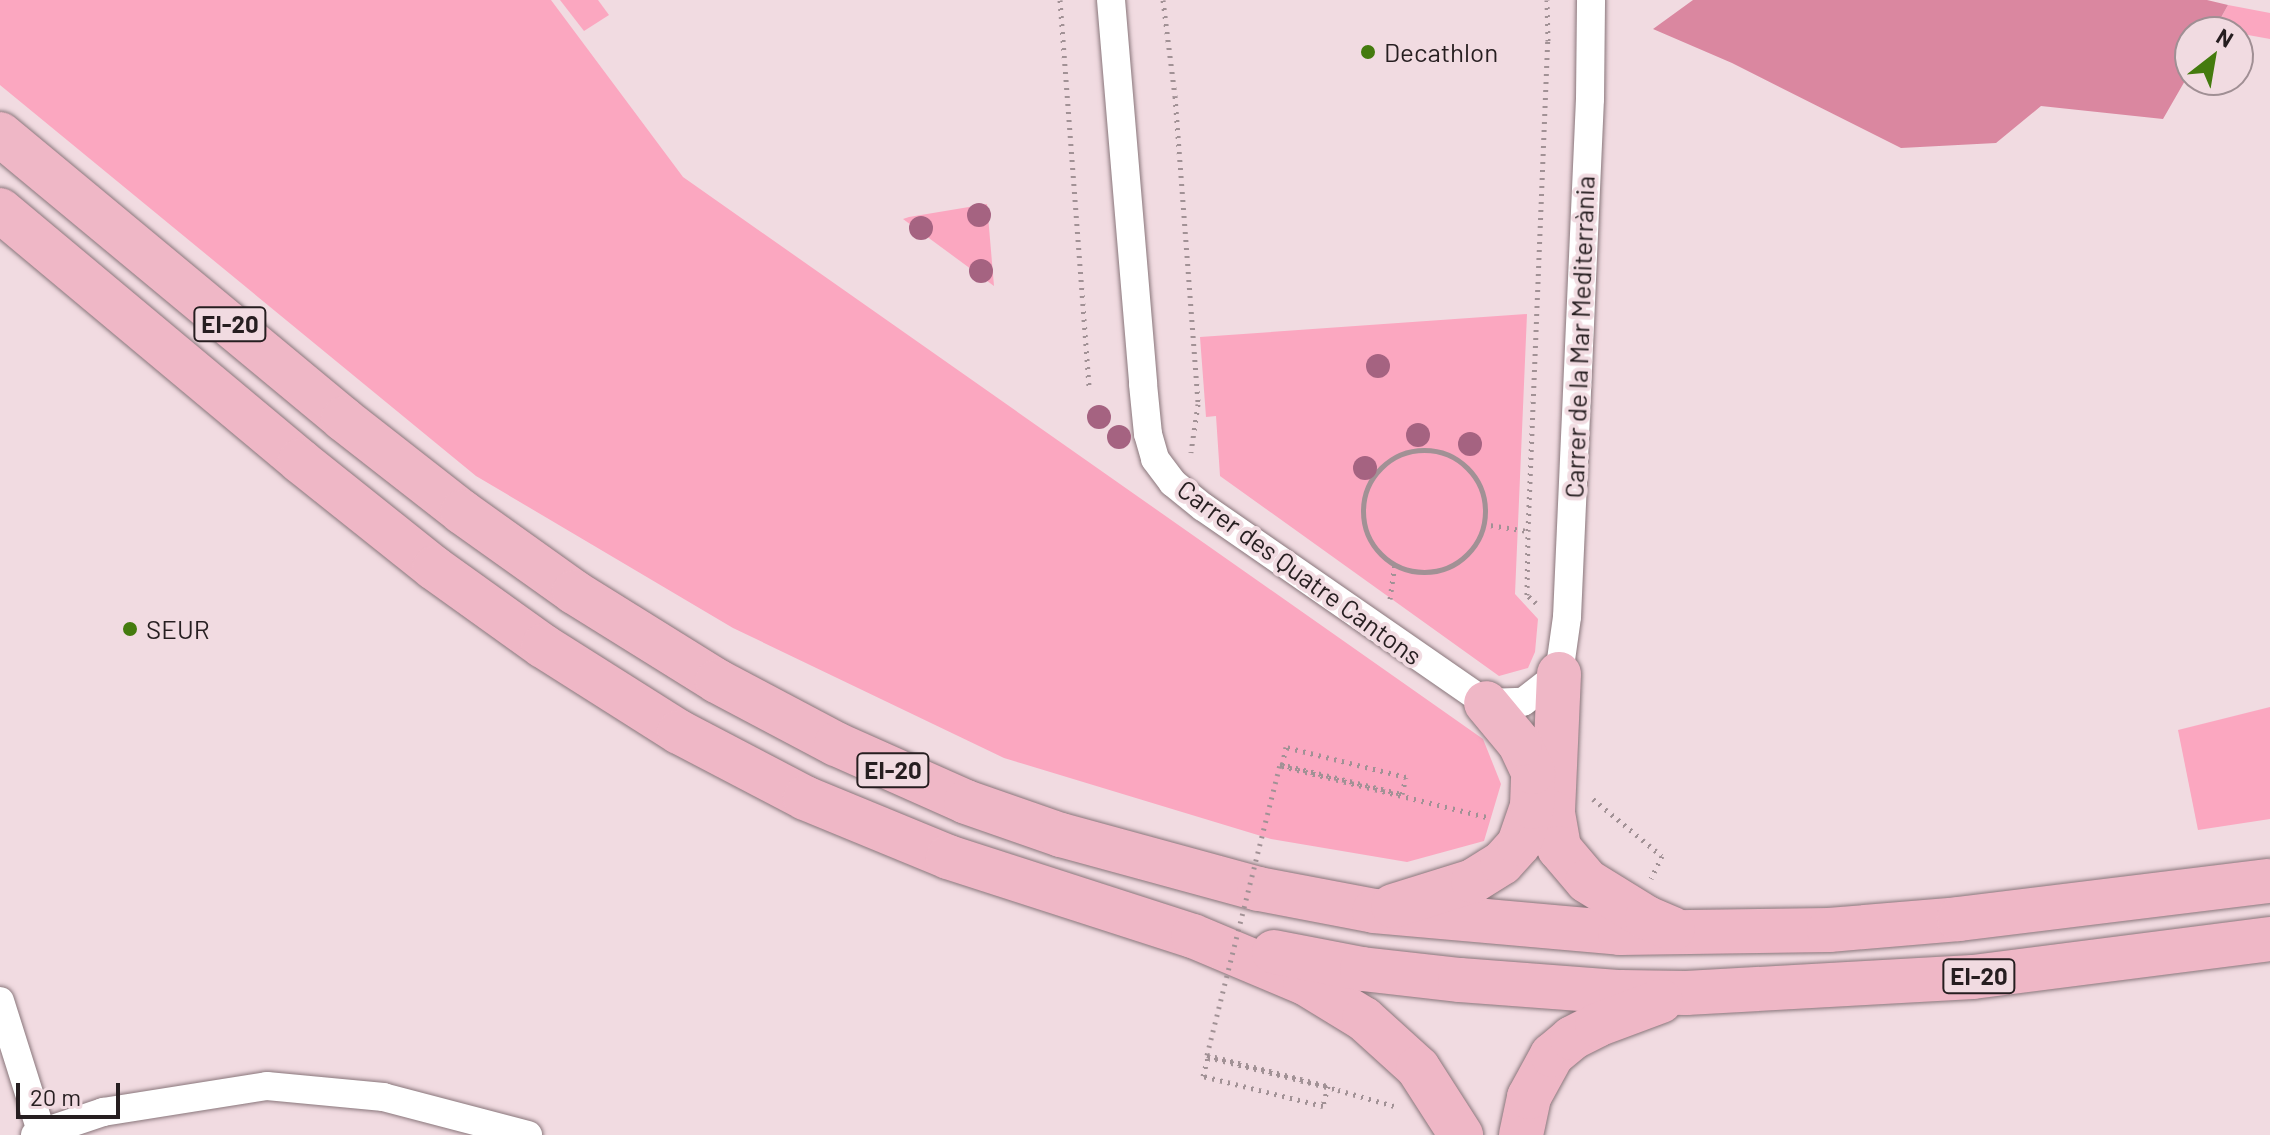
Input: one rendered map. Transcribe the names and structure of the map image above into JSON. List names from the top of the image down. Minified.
{"streets":{"highway":["EI-20"],"street":["Carrer de la Mar Mediterrània","Carrer des Quatre Cantons"]},"places":["Decathlon","SEUR"],"scale_bar":"20 m","north":"top right"}
